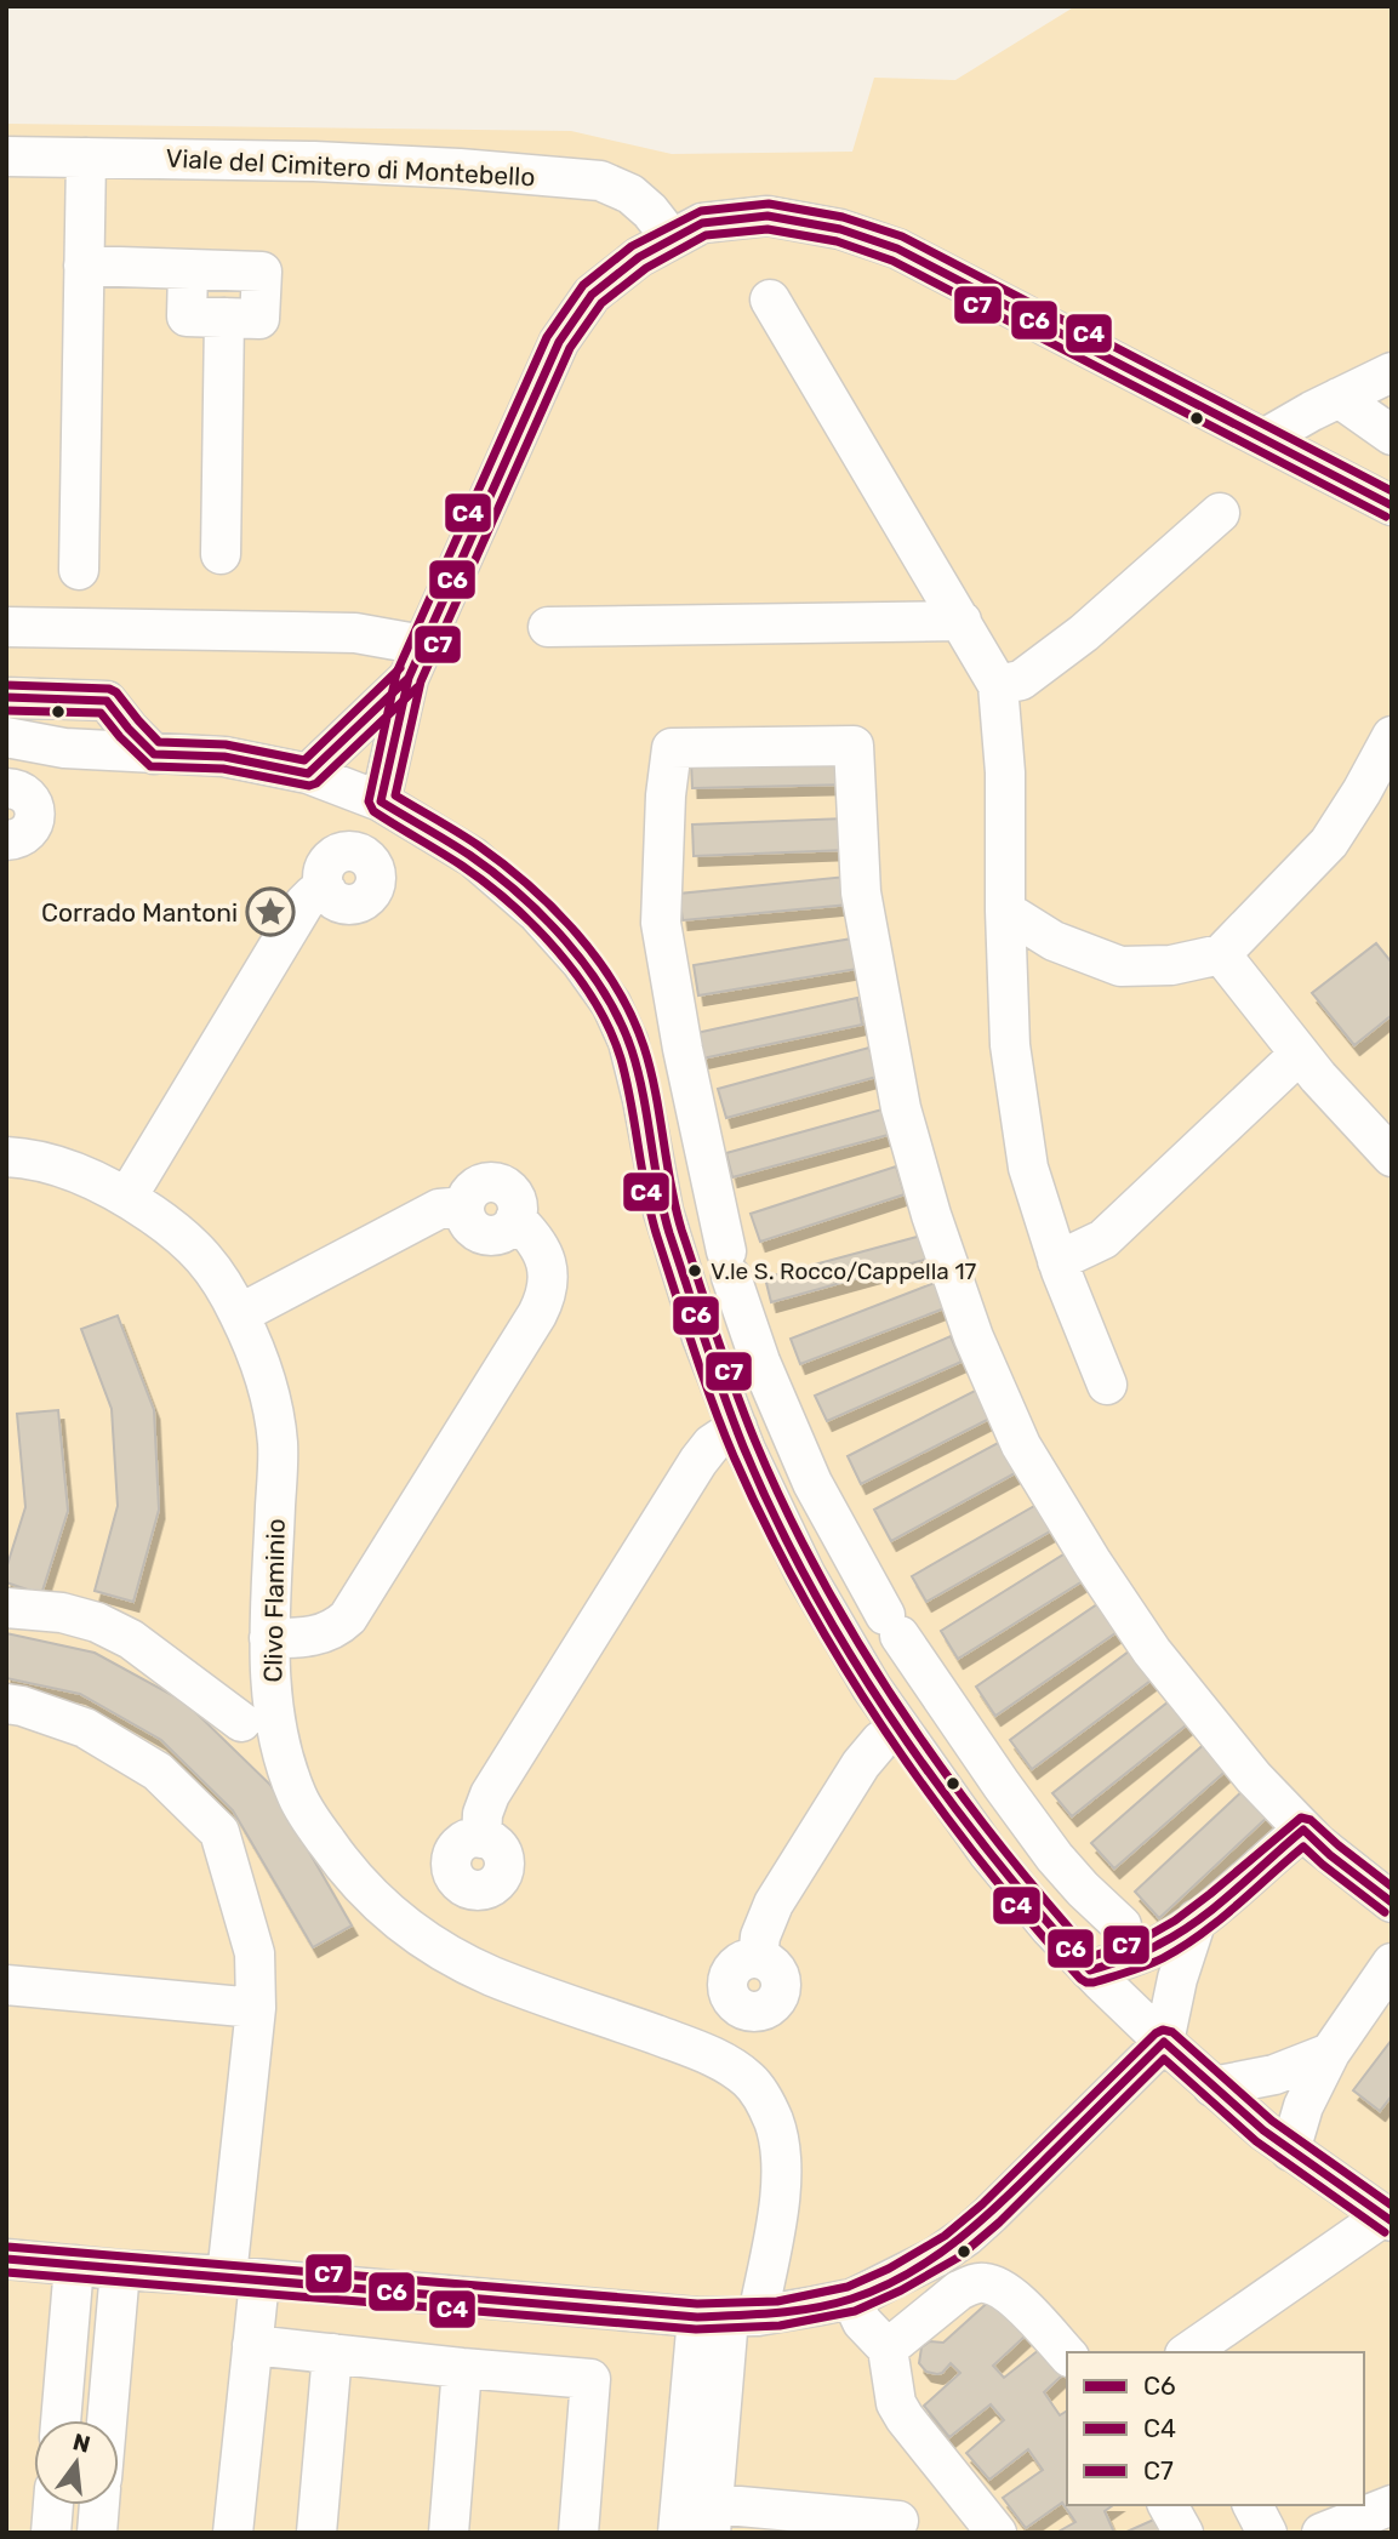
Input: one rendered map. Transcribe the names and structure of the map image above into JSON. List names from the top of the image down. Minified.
{"streets":{"lane":["Viale del Cimitero di Montebello","Clivo Flaminio"]},"places":{"place":["Corrado Mantoni"],"other":["V.le S. Rocco/Cappella 17"]},"lines":["transit line C4","transit line C6","transit line C7"],"legend":["C6","C4","C7"],"north":"top"}
